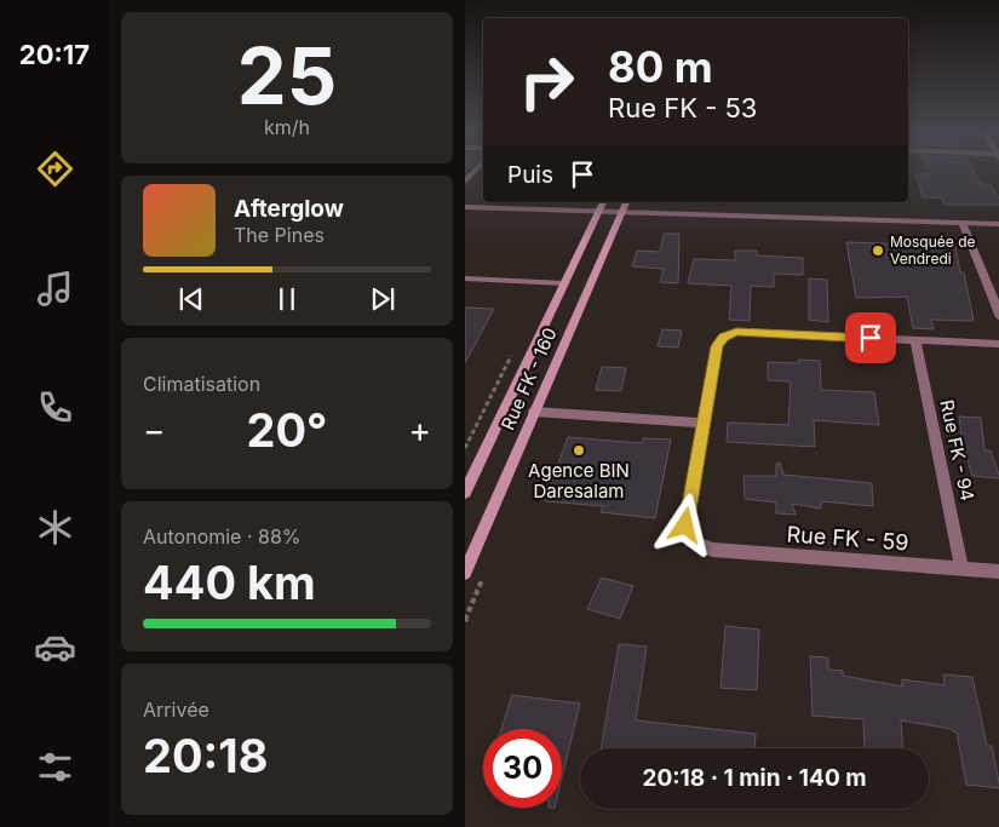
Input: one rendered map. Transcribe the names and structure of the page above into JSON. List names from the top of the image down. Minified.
{"streets":{"main road":["Rue FK - 160"],"street":["Rue FK - 94","Rue FK - 59"]},"crossings":[["Rue FK - 94","Rue FK - 59"]],"places":["Mosquée de Vendredi","Agence BIN Daresalam"],"page":{"tabs":"20:17","tile":[["25","km/h"],"Climatisation",["Autonomie · 88%","440 km"],["Arrivée","20:18"]],"turn":["80 m","Rue FK - 53"],"then":"Puis","song":["Afterglow","The Pines"],"heat":["−","20°","+"],"limit":"30","trip":"20:18 · 1 min · 140 m"}}
